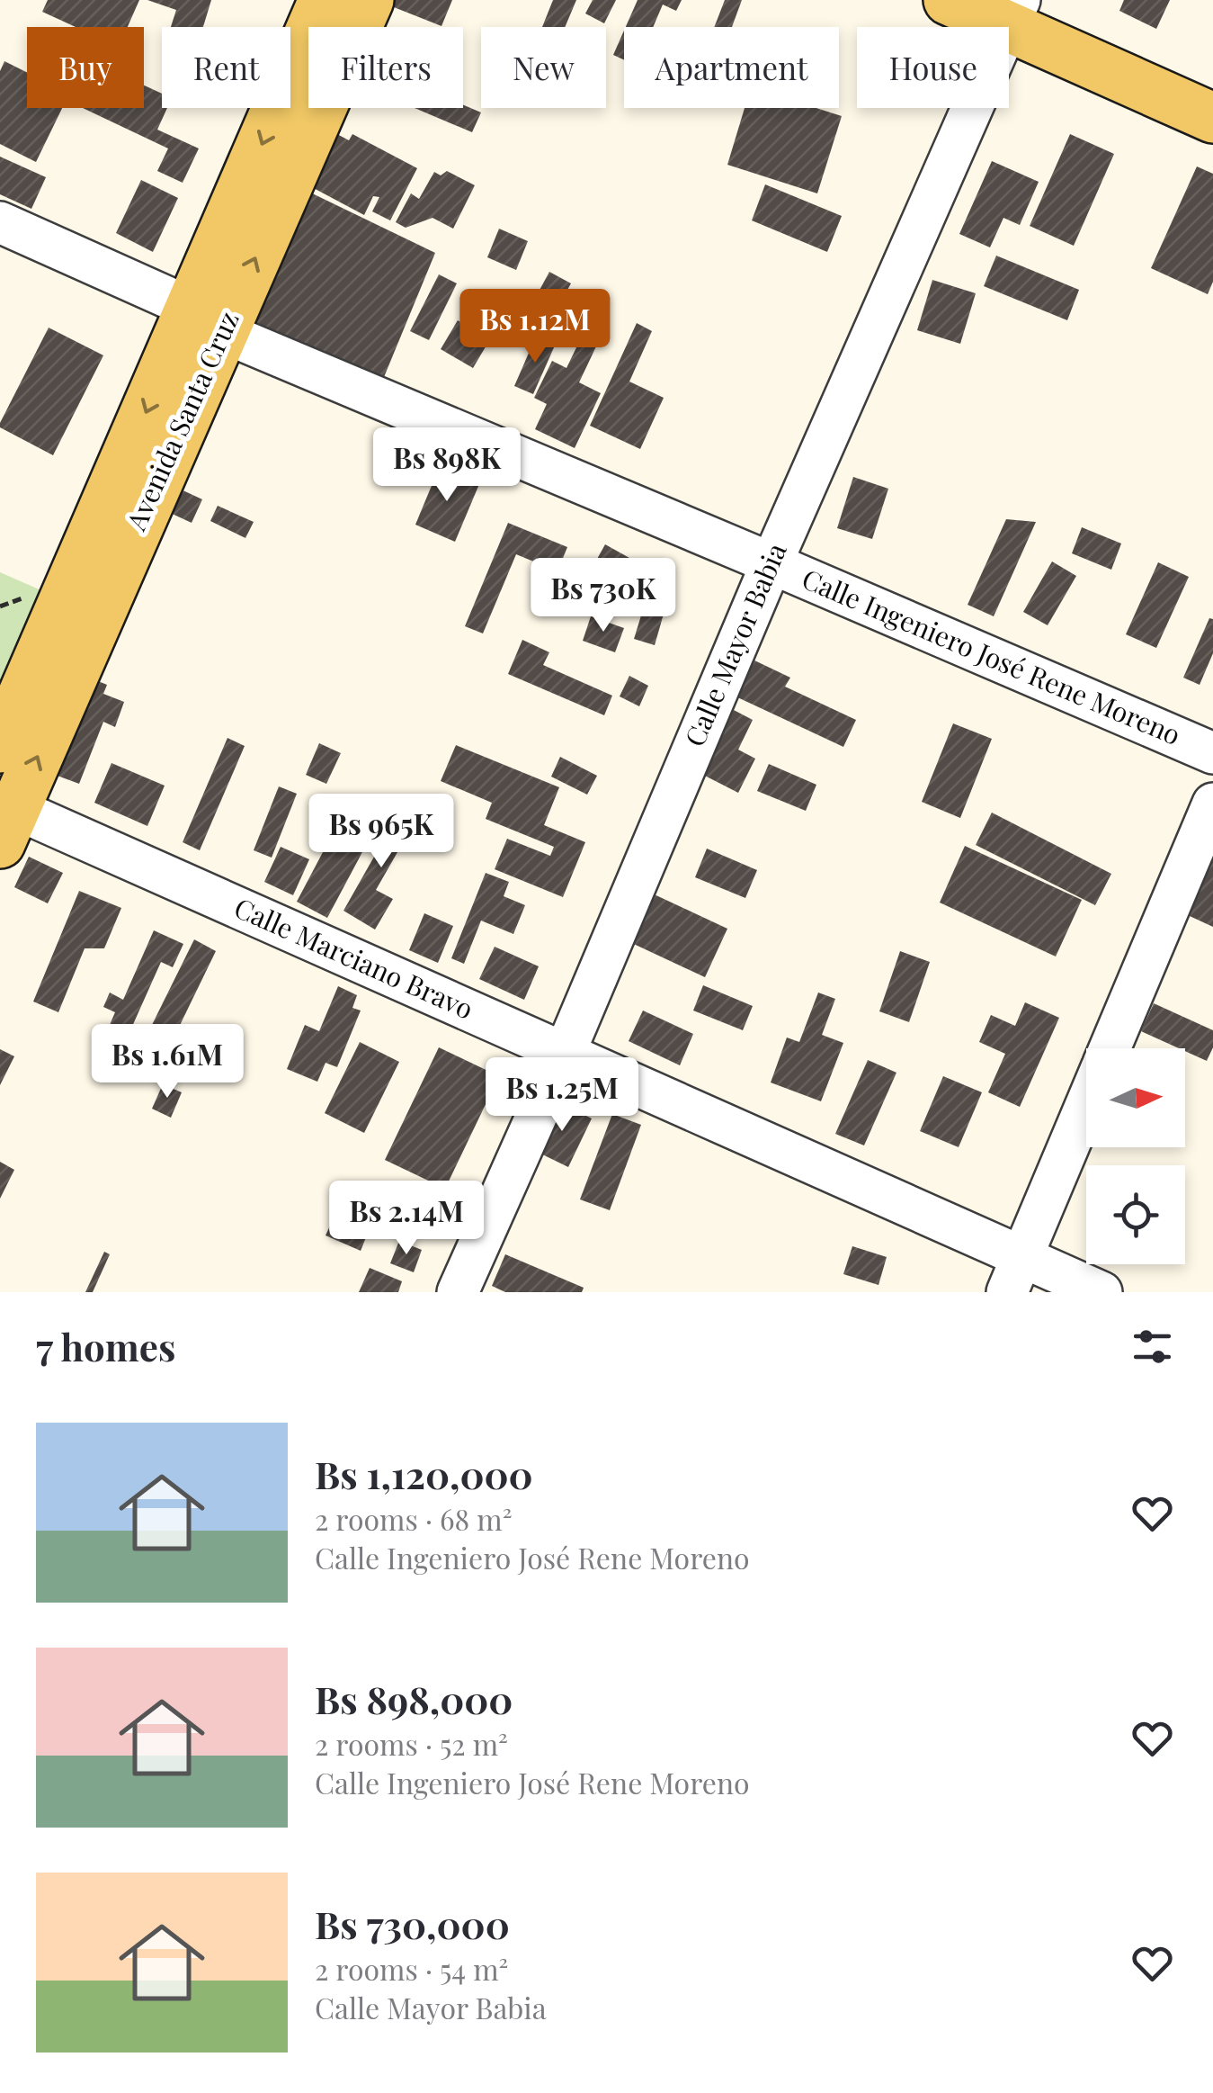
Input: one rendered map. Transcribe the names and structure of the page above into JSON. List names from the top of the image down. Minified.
{"streets":{"main road":["Avenida Santa Cruz"],"street":["Calle Mayor Babia","Calle Ingeniero José Rene Moreno","Calle Marciano Bravo"]},"crossings":[["Avenida Santa Cruz","Calle Ingeniero José Rene Moreno"],["Avenida Santa Cruz","Calle Marciano Bravo"],["Calle Mayor Babia","Calle Ingeniero José Rene Moreno"],["Calle Mayor Babia","Calle Marciano Bravo"]],"north":"right","page":{"chip":["Buy","Rent","Filters","New","Apartment","House"],"price":["Bs 1.12M","Bs 898K","Bs 730K","Bs 965K","Bs 1.61M","Bs 1.25M","Bs 2.14M"],"heading":"7 homes","list":[{"name":"Bs 1,120,000","note":"2 rooms · 68 m² · Calle Ingeniero José Rene Moreno"},{"name":"Bs 898,000","note":"2 rooms · 52 m² · Calle Ingeniero José Rene Moreno"},{"name":"Bs 730,000","note":"2 rooms · 54 m² · Calle Mayor Babia"}]}}
